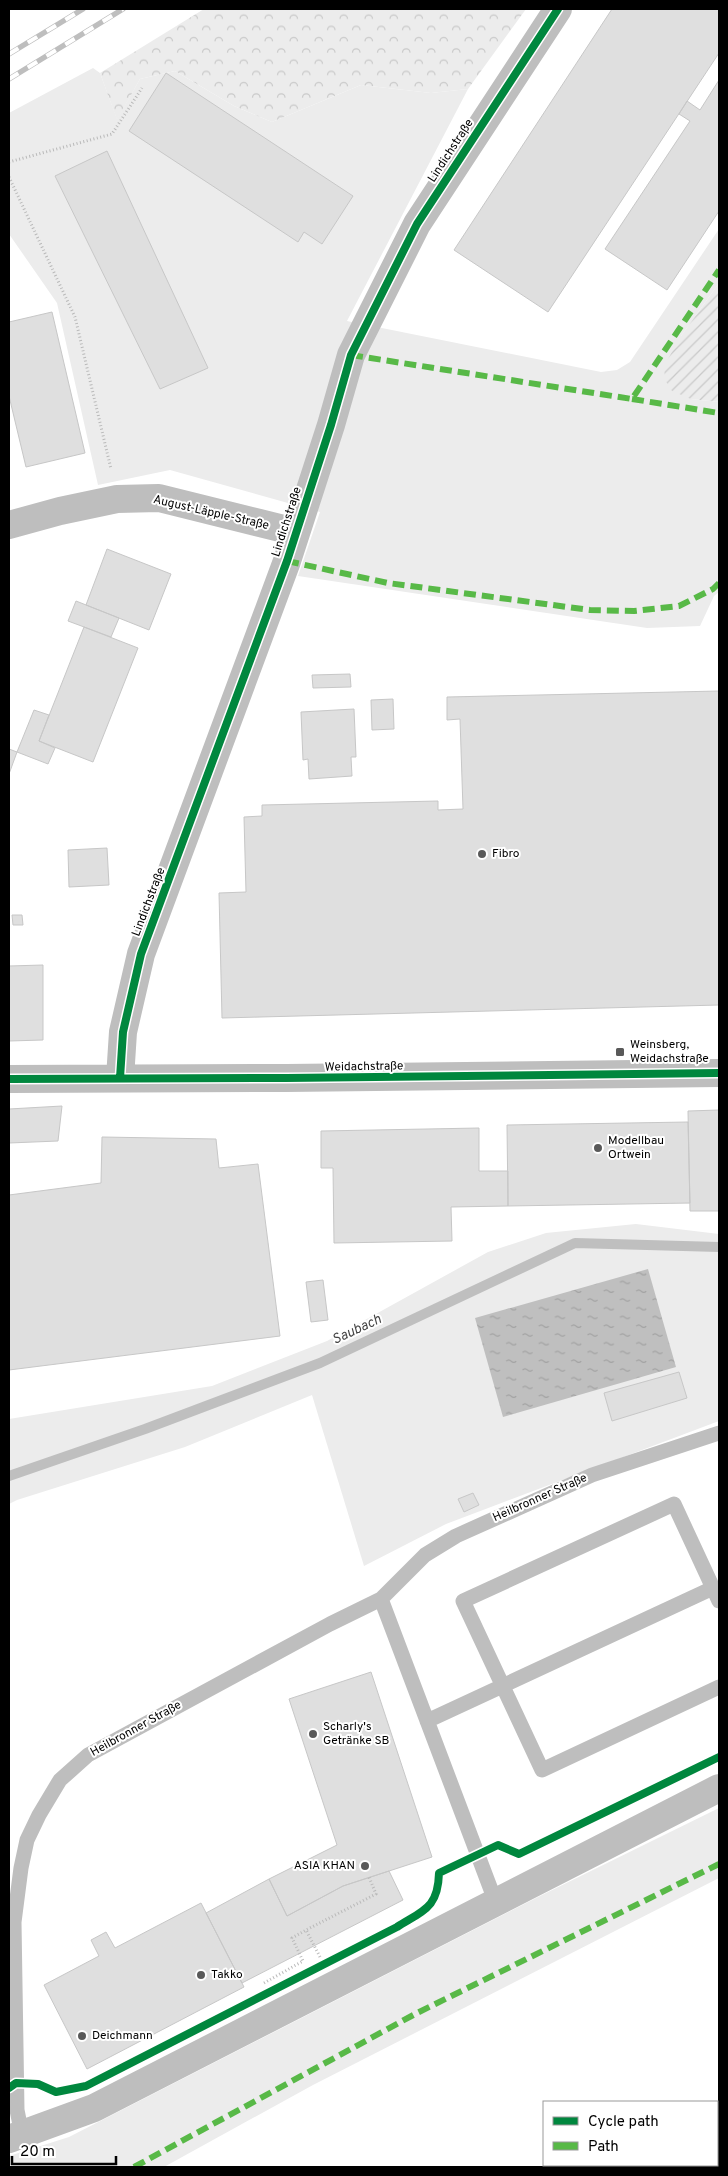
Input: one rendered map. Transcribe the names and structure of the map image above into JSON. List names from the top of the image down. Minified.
{"streets":{"street":["Lindichstraße","August-Läpple-Straße","Weidachstraße","Heilbronner Straße"]},"crossings":[["Lindichstraße","August-Läpple-Straße"],["Lindichstraße","Weidachstraße"]],"water":["Saubach"],"places":{"other":["Fibro","Modellbau Ortwein","Scharly's Getränke SB","ASIA KHAN","Takko","Deichmann"],"transit":["Weinsberg, Weidachstraße"]},"legend":["Cycle path","Path"],"scale_bar":"20 m"}
